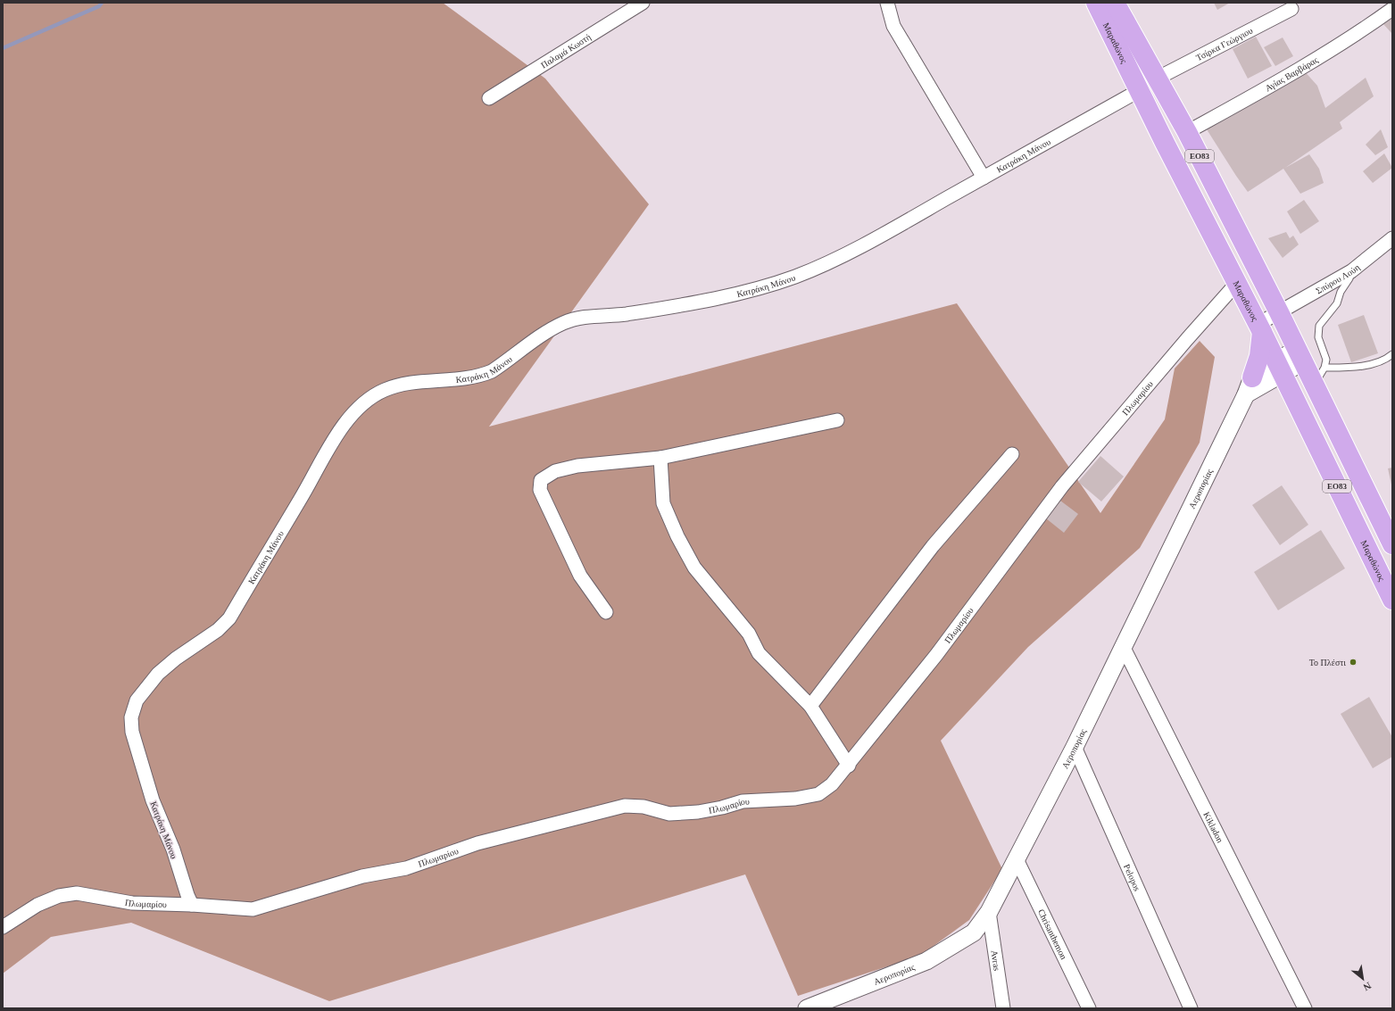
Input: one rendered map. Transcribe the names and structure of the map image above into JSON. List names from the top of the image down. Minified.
{"streets":{"main road":["Μαραθώνος","ΕΟ83"],"street":["Τσίρκα Γεώργιου","Παλαμά Κωστή","Αγίας Βαρβάρας","Κατράκη Μάνου","Σπύρου Λούη","Πλωμαρίου","Αεροπορίας","Kikladon","Pelopos","Chrisanthemon","Avras"]},"crossings":[["Μαραθώνος","Τσίρκα Γεώργιου"],["Μαραθώνος","Αγίας Βαρβάρας"],["Μαραθώνος","Κατράκη Μάνου"],["Μαραθώνος","Σπύρου Λούη"],["Μαραθώνος","Πλωμαρίου"],["Κατράκη Μάνου","Πλωμαρίου"],["Αεροπορίας","Kikladon"],["Αεροπορίας","Pelopos"],["Αεροπορίας","Chrisanthemon"],["Αεροπορίας","Avras"]],"places":["Το Πλέστι"],"north":"bottom right"}
